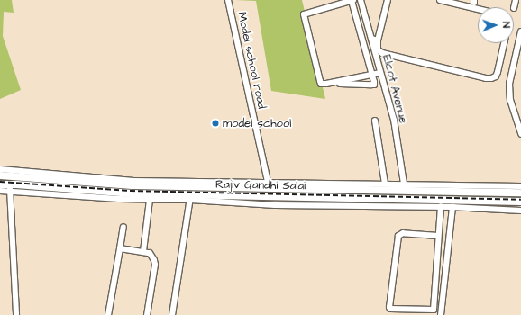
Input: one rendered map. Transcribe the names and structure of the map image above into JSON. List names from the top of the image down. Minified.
{"streets":{"main road":["Rajiv Gandhi Salai"],"street":["Model school road","Elcot Avenue"]},"crossings":[["Model school road","Rajiv Gandhi Salai"]],"places":["model school"],"north":"right"}
